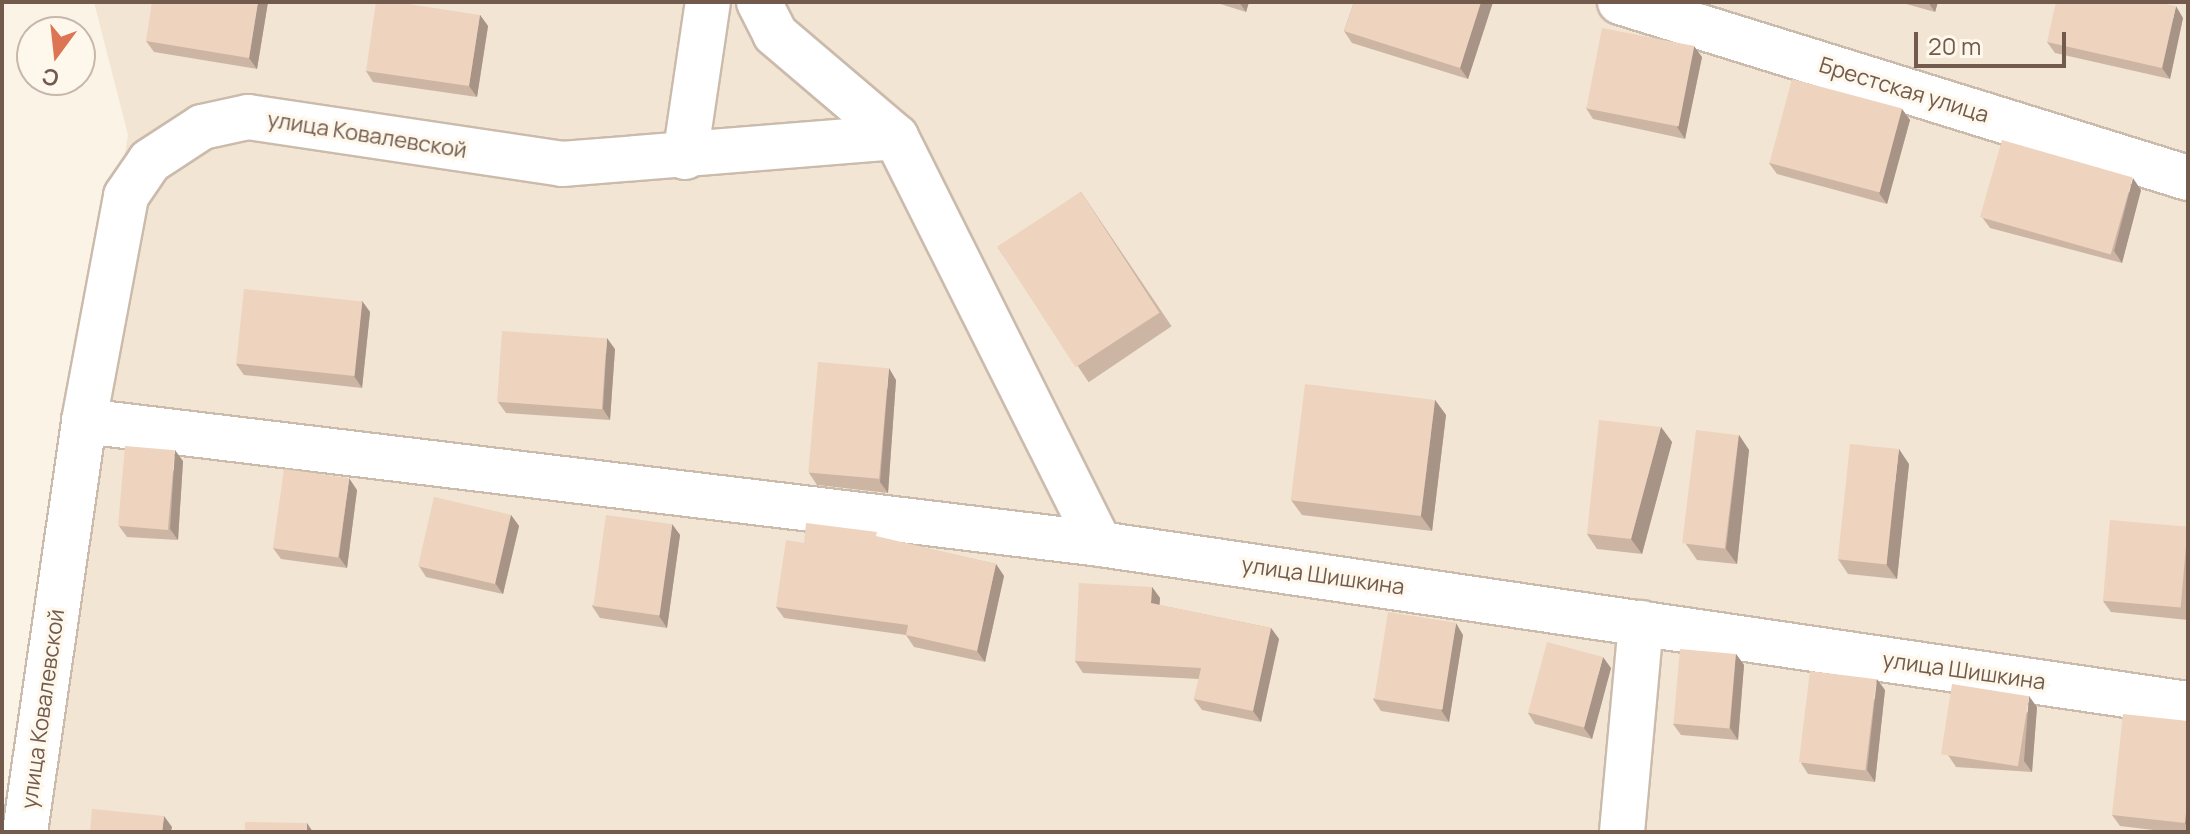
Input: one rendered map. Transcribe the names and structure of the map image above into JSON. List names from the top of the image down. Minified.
{"streets":{"street":["Брестская улица","улица Ковалевской","улица Шишкина"]},"crossings":[["улица Ковалевской","улица Шишкина"]],"scale_bar":"20 m","north":"bottom"}
